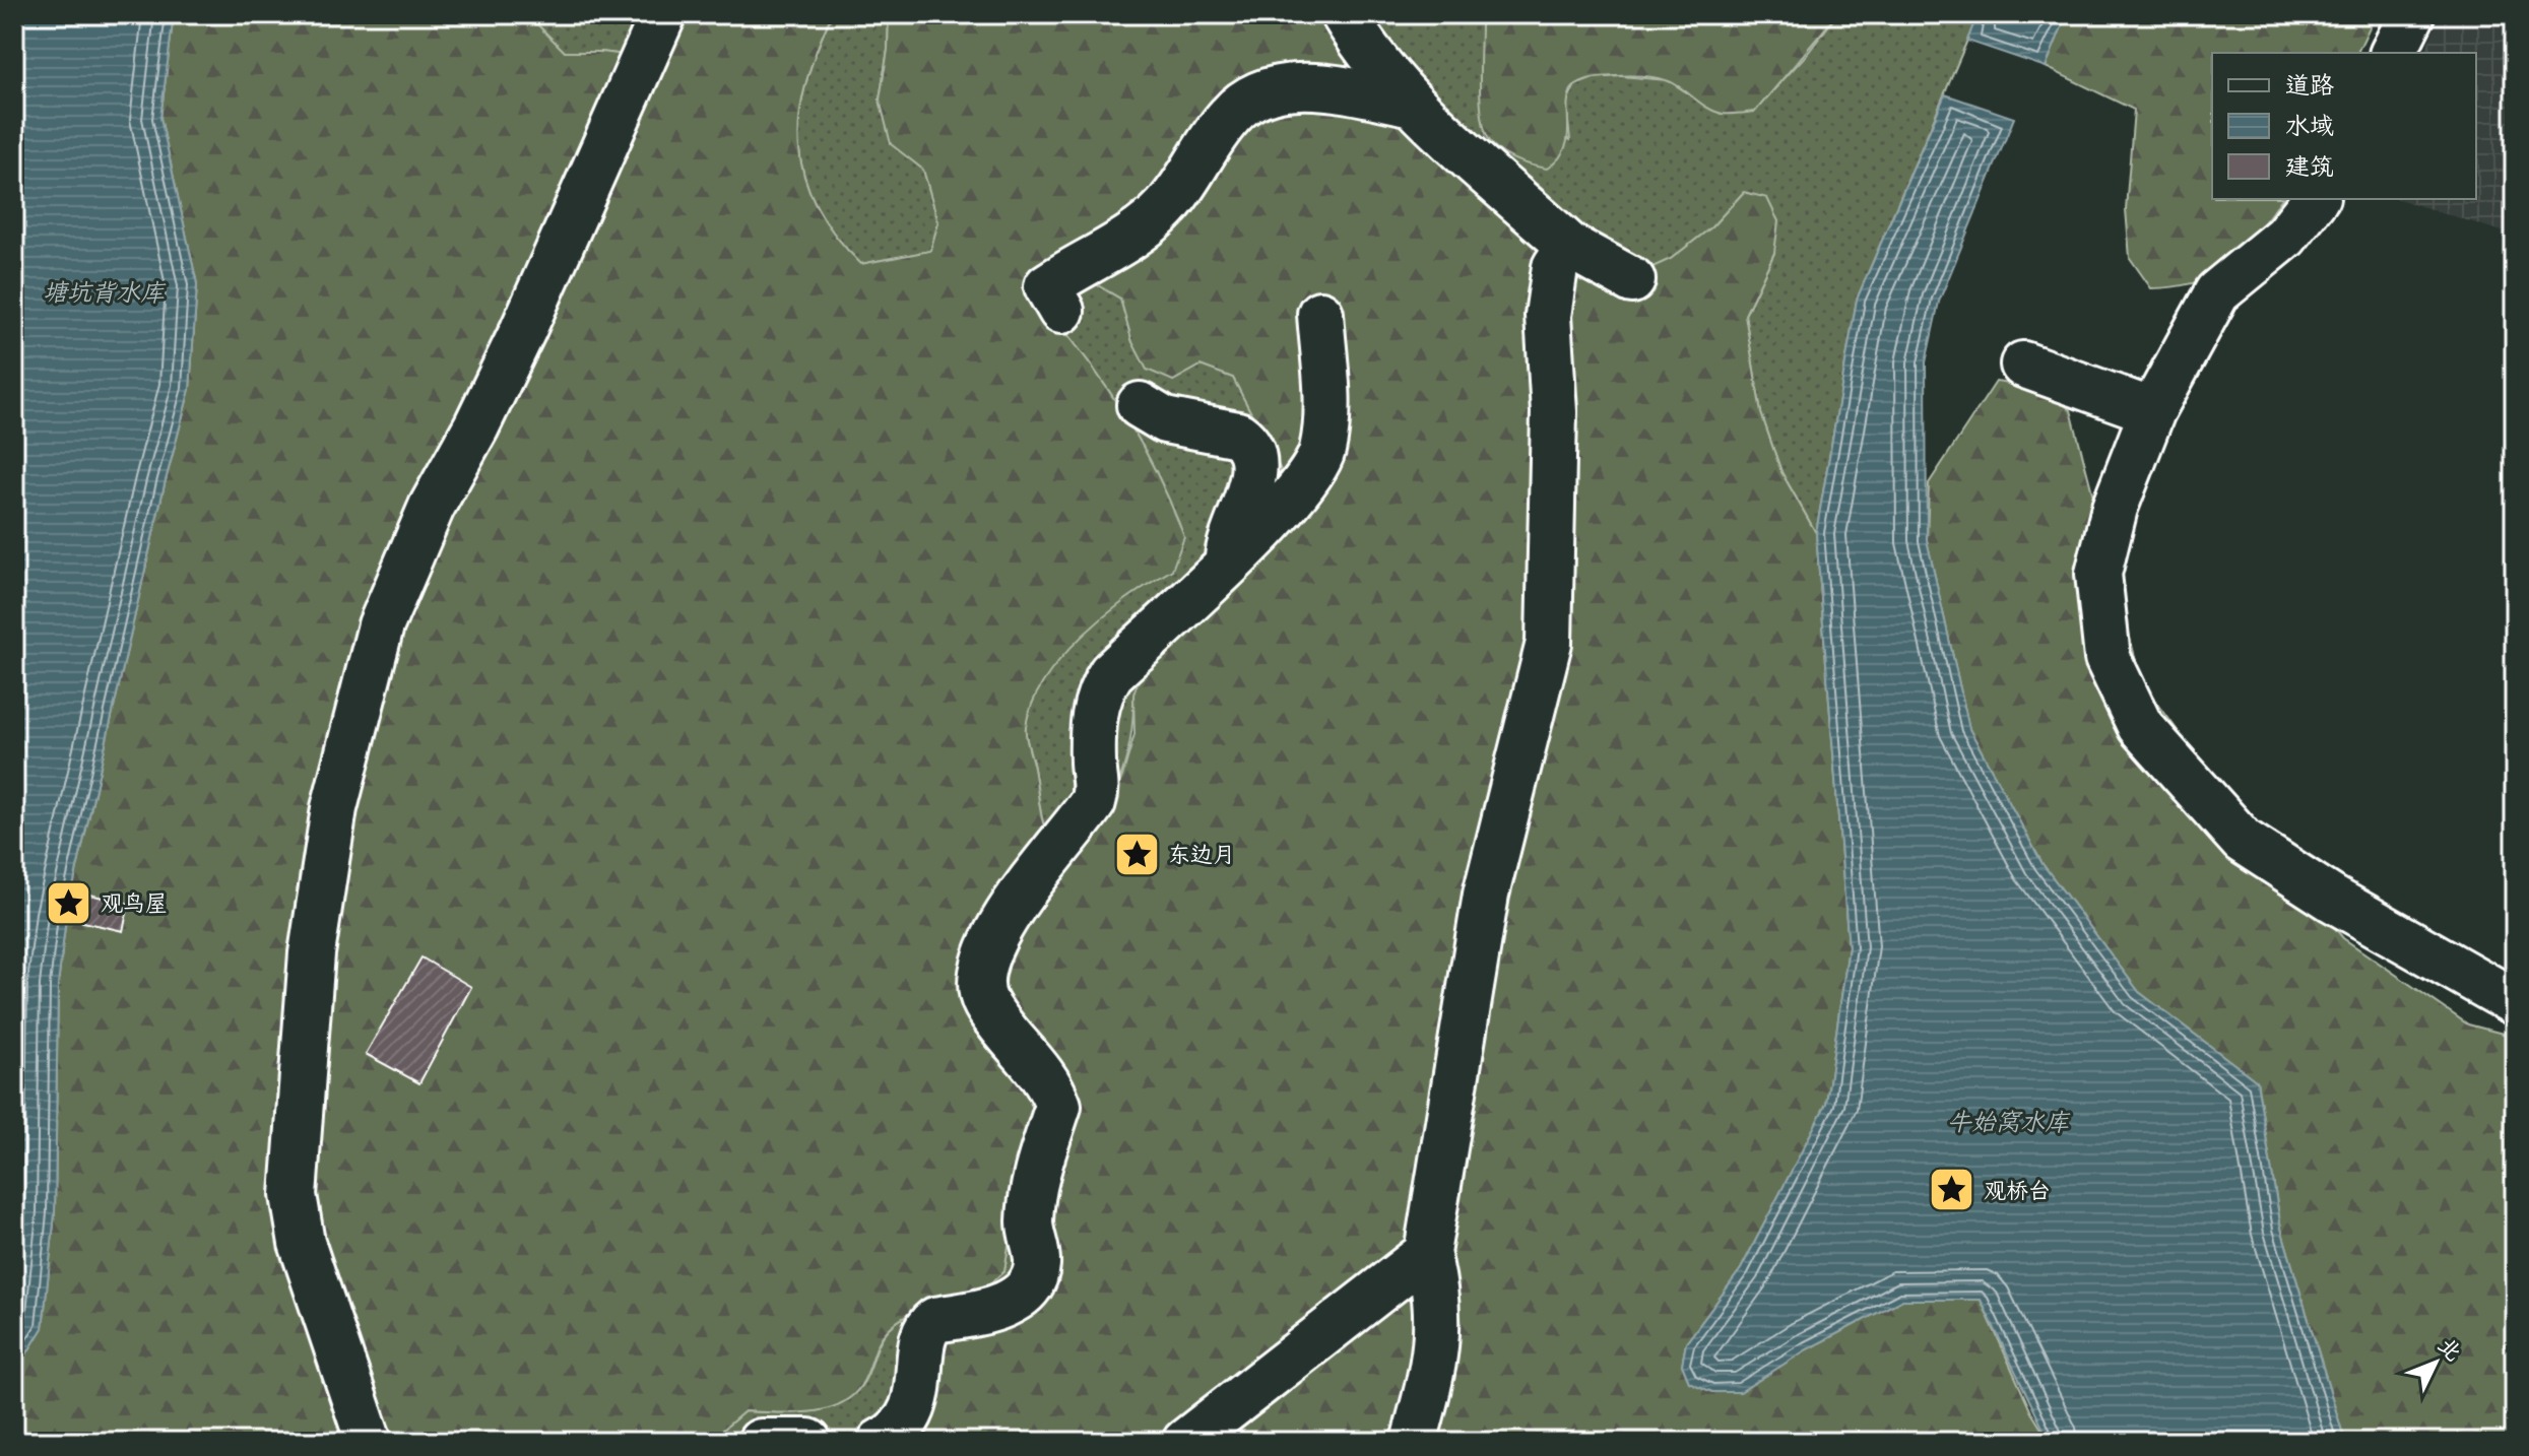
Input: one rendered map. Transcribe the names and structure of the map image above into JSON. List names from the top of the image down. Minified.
{"water":["塘坑背水库","牛始窝水库"],"places":{"place":["东边月","观鸟屋","观桥台"]},"legend":["道路","水域","建筑"],"north":"top right"}
